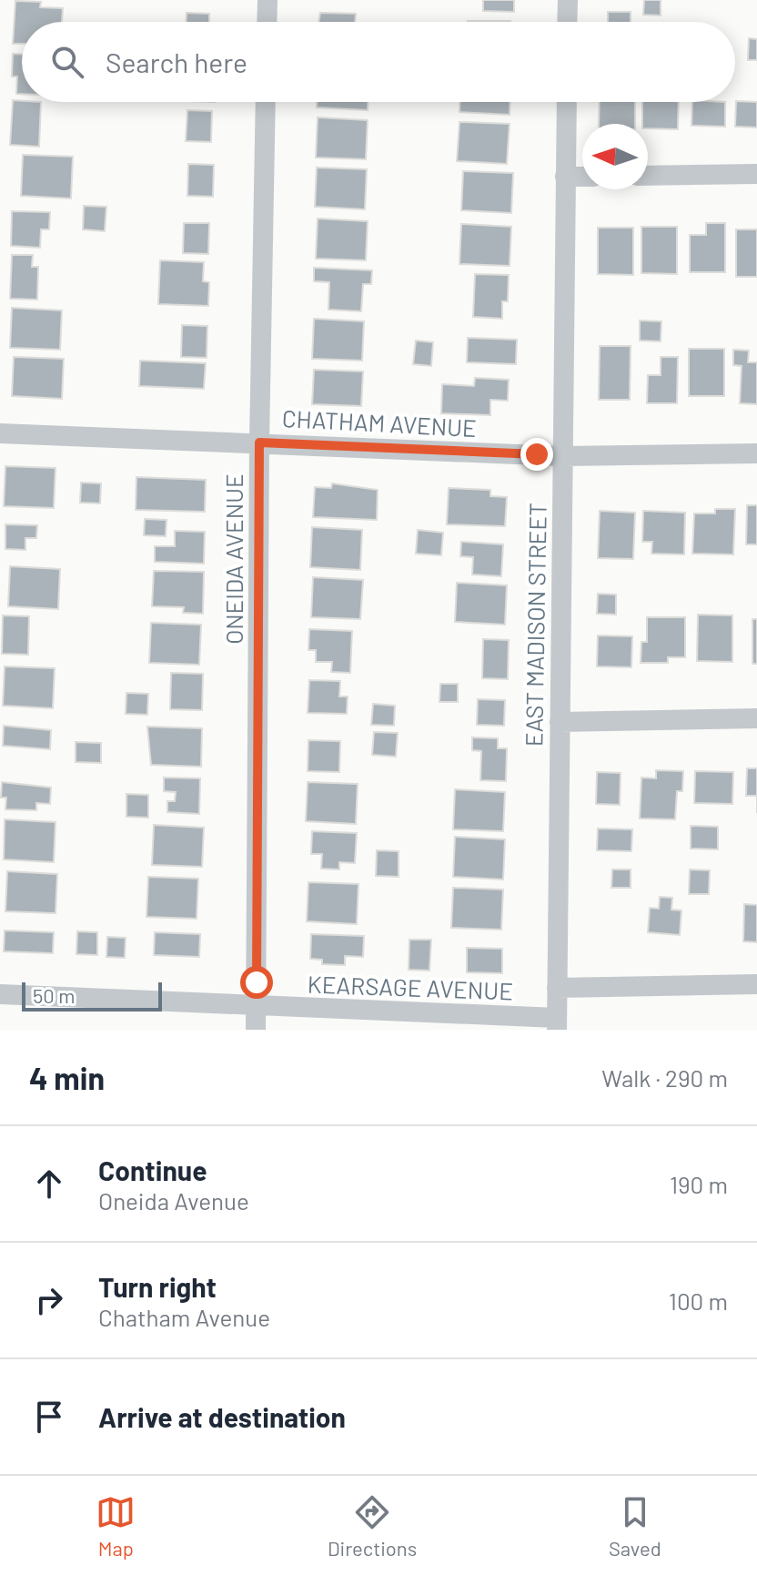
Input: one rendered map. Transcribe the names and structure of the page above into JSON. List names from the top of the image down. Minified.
{"streets":{"street":["CHATHAM AVENUE","ONEIDA AVENUE","EAST MADISON STREET","KEARSAGE AVENUE"]},"crossings":[["CHATHAM AVENUE","ONEIDA AVENUE"],["CHATHAM AVENUE","EAST MADISON STREET"],["ONEIDA AVENUE","KEARSAGE AVENUE"],["EAST MADISON STREET","KEARSAGE AVENUE"]],"scale_bar":"50 m","north":"left","page":{"search":"Search here","scale":"50 m","heading":["4 min","Walk · 290 m"],"list":[["Continue","Oneida Avenue","190 m"],["Turn right","Chatham Avenue","100 m"],"Arrive at destination"],"nav":["Map","Directions","Saved"]}}
